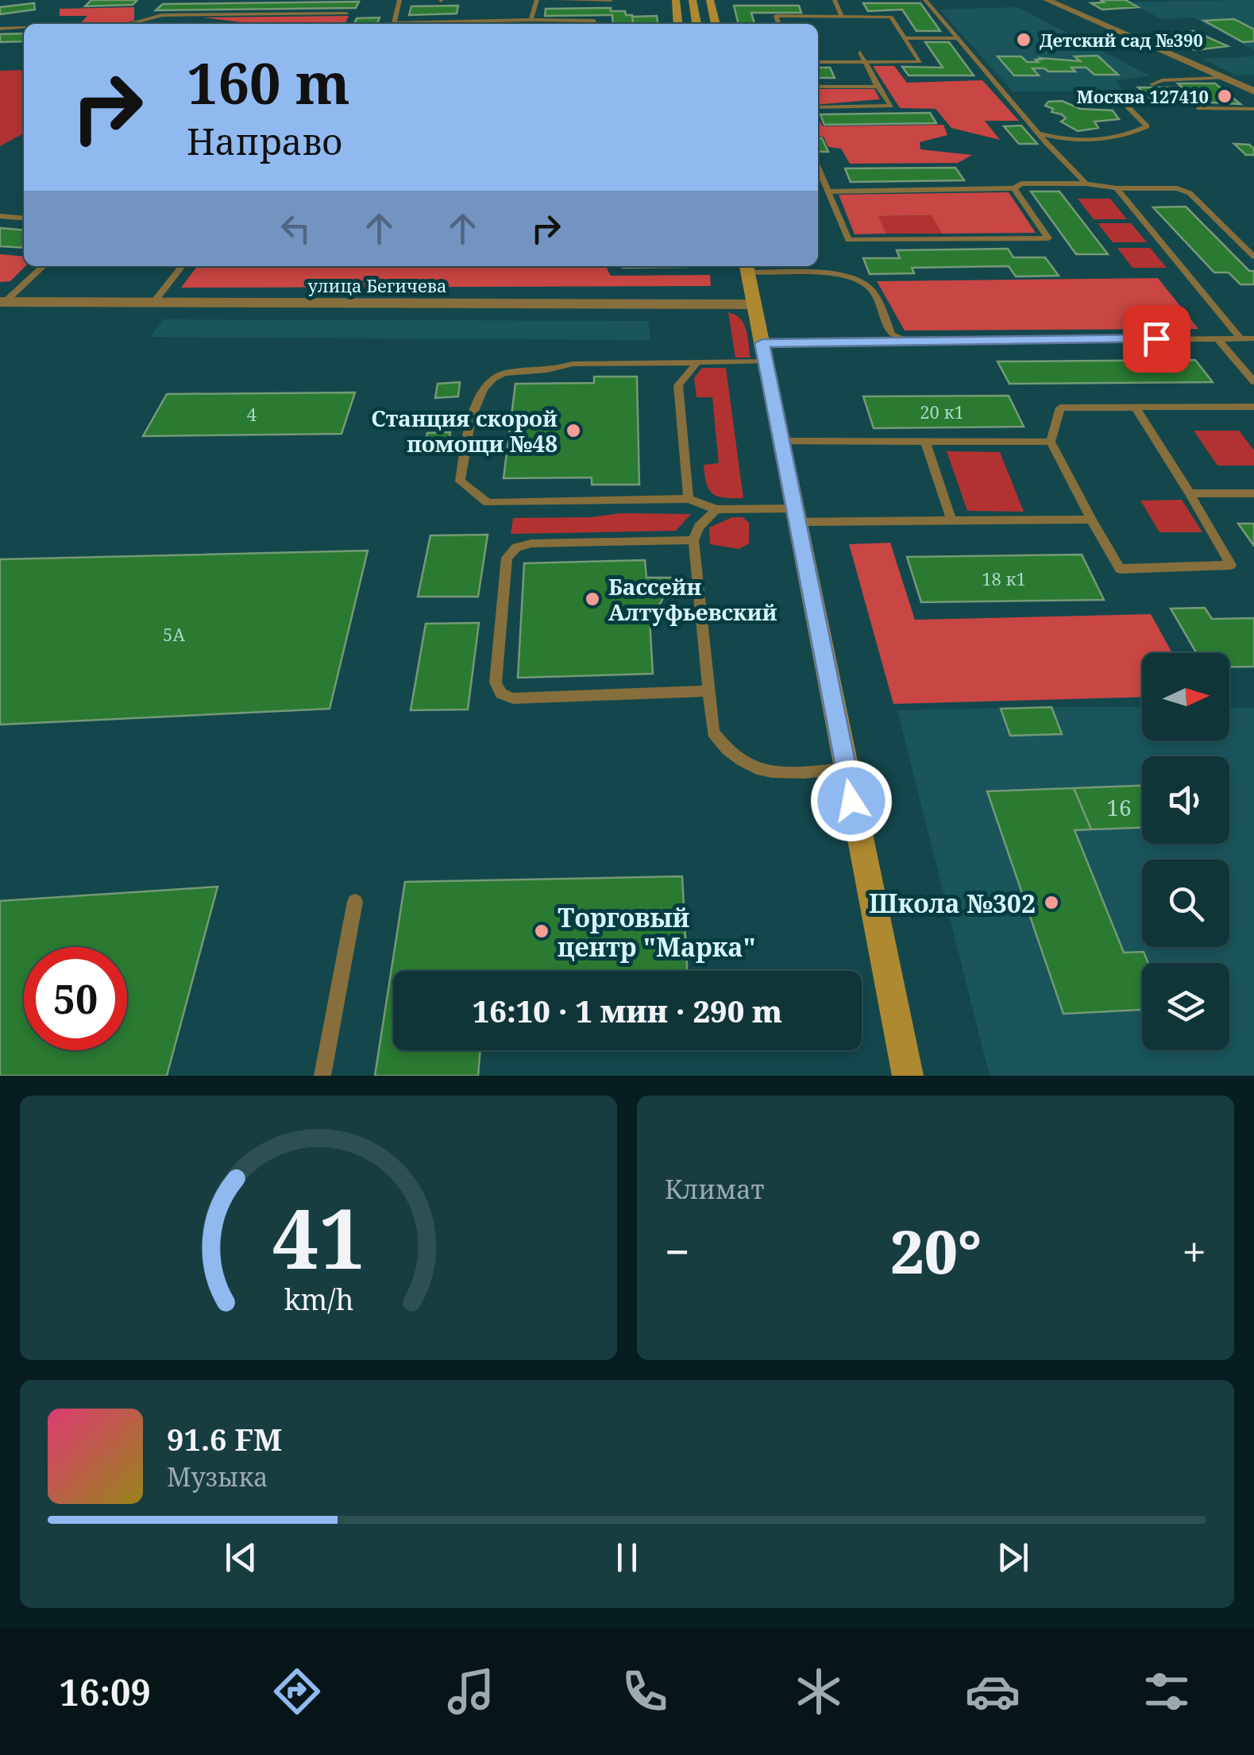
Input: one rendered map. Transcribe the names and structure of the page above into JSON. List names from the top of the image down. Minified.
{"streets":{"street":["улица Бегичева"]},"places":["Детский сад №390","Москва 127410","Станция скорой помощи №48","Бассейн Алтуфьевский","Школа №302","Торговый центр \"Марка\""],"house_numbers":["20 к1","4","18 к1","5A","16"],"north":"right","page":{"turn":["160 m","Направо"],"limit":"50","trip":"16:10 · 1 мин · 290 m","tile":"Климат","heat":["−","20°","+"],"song":["91.6 FM","Музыка"],"tabs":"16:09","gauge":["41","km/h"]}}
